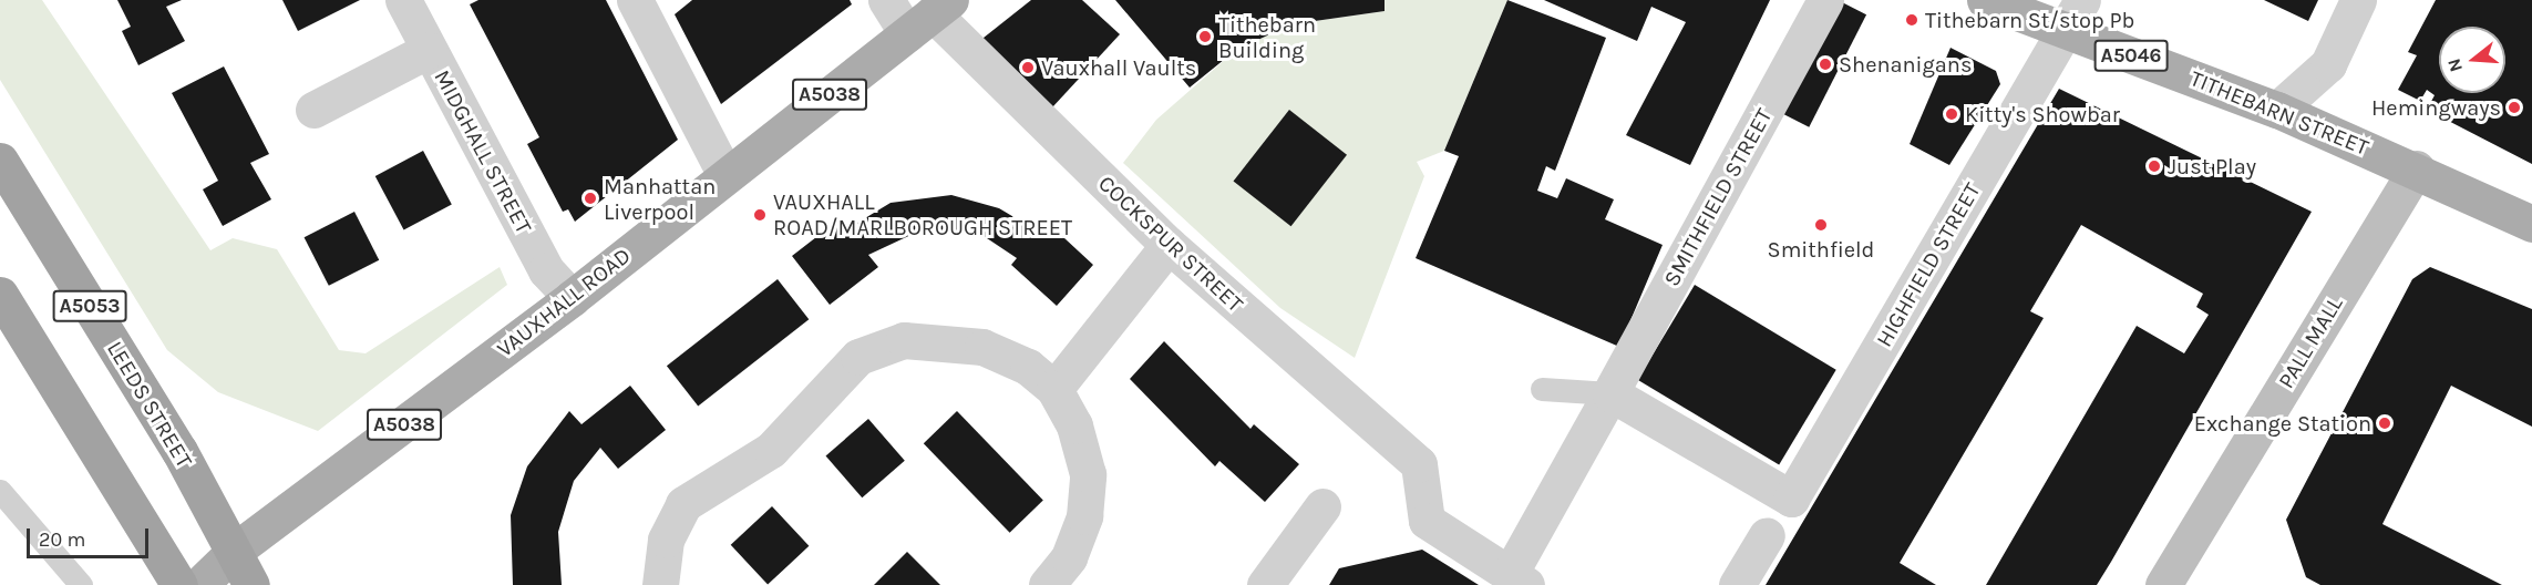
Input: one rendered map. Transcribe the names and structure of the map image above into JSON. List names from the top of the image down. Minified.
{"streets":{"highway":["A5053","LEEDS STREET"],"main road":["A5046","A5038","TITHEBARN STREET","VAUXHALL ROAD","PALL MALL"],"street":["MIDGHALL STREET","SMITHFIELD STREET","COCKSPUR STREET","HIGHFIELD STREET"]},"crossings":[["TITHEBARN STREET","HIGHFIELD STREET"],["TITHEBARN STREET","PALL MALL"],["MIDGHALL STREET","VAUXHALL ROAD"],["SMITHFIELD STREET","COCKSPUR STREET"],["SMITHFIELD STREET","HIGHFIELD STREET"],["COCKSPUR STREET","VAUXHALL ROAD"],["VAUXHALL ROAD","LEEDS STREET"]],"places":["Tithebarn St/stop Pb","Tithebarn Building","Shenanigans","Vauxhall Vaults","Hemingways","Kitty's Showbar","Just Play","Manhattan Liverpool","VAUXHALL ROAD/MARLBOROUGH STREET","Smithfield","Exchange Station"],"scale_bar":"20 m","north":"left"}
